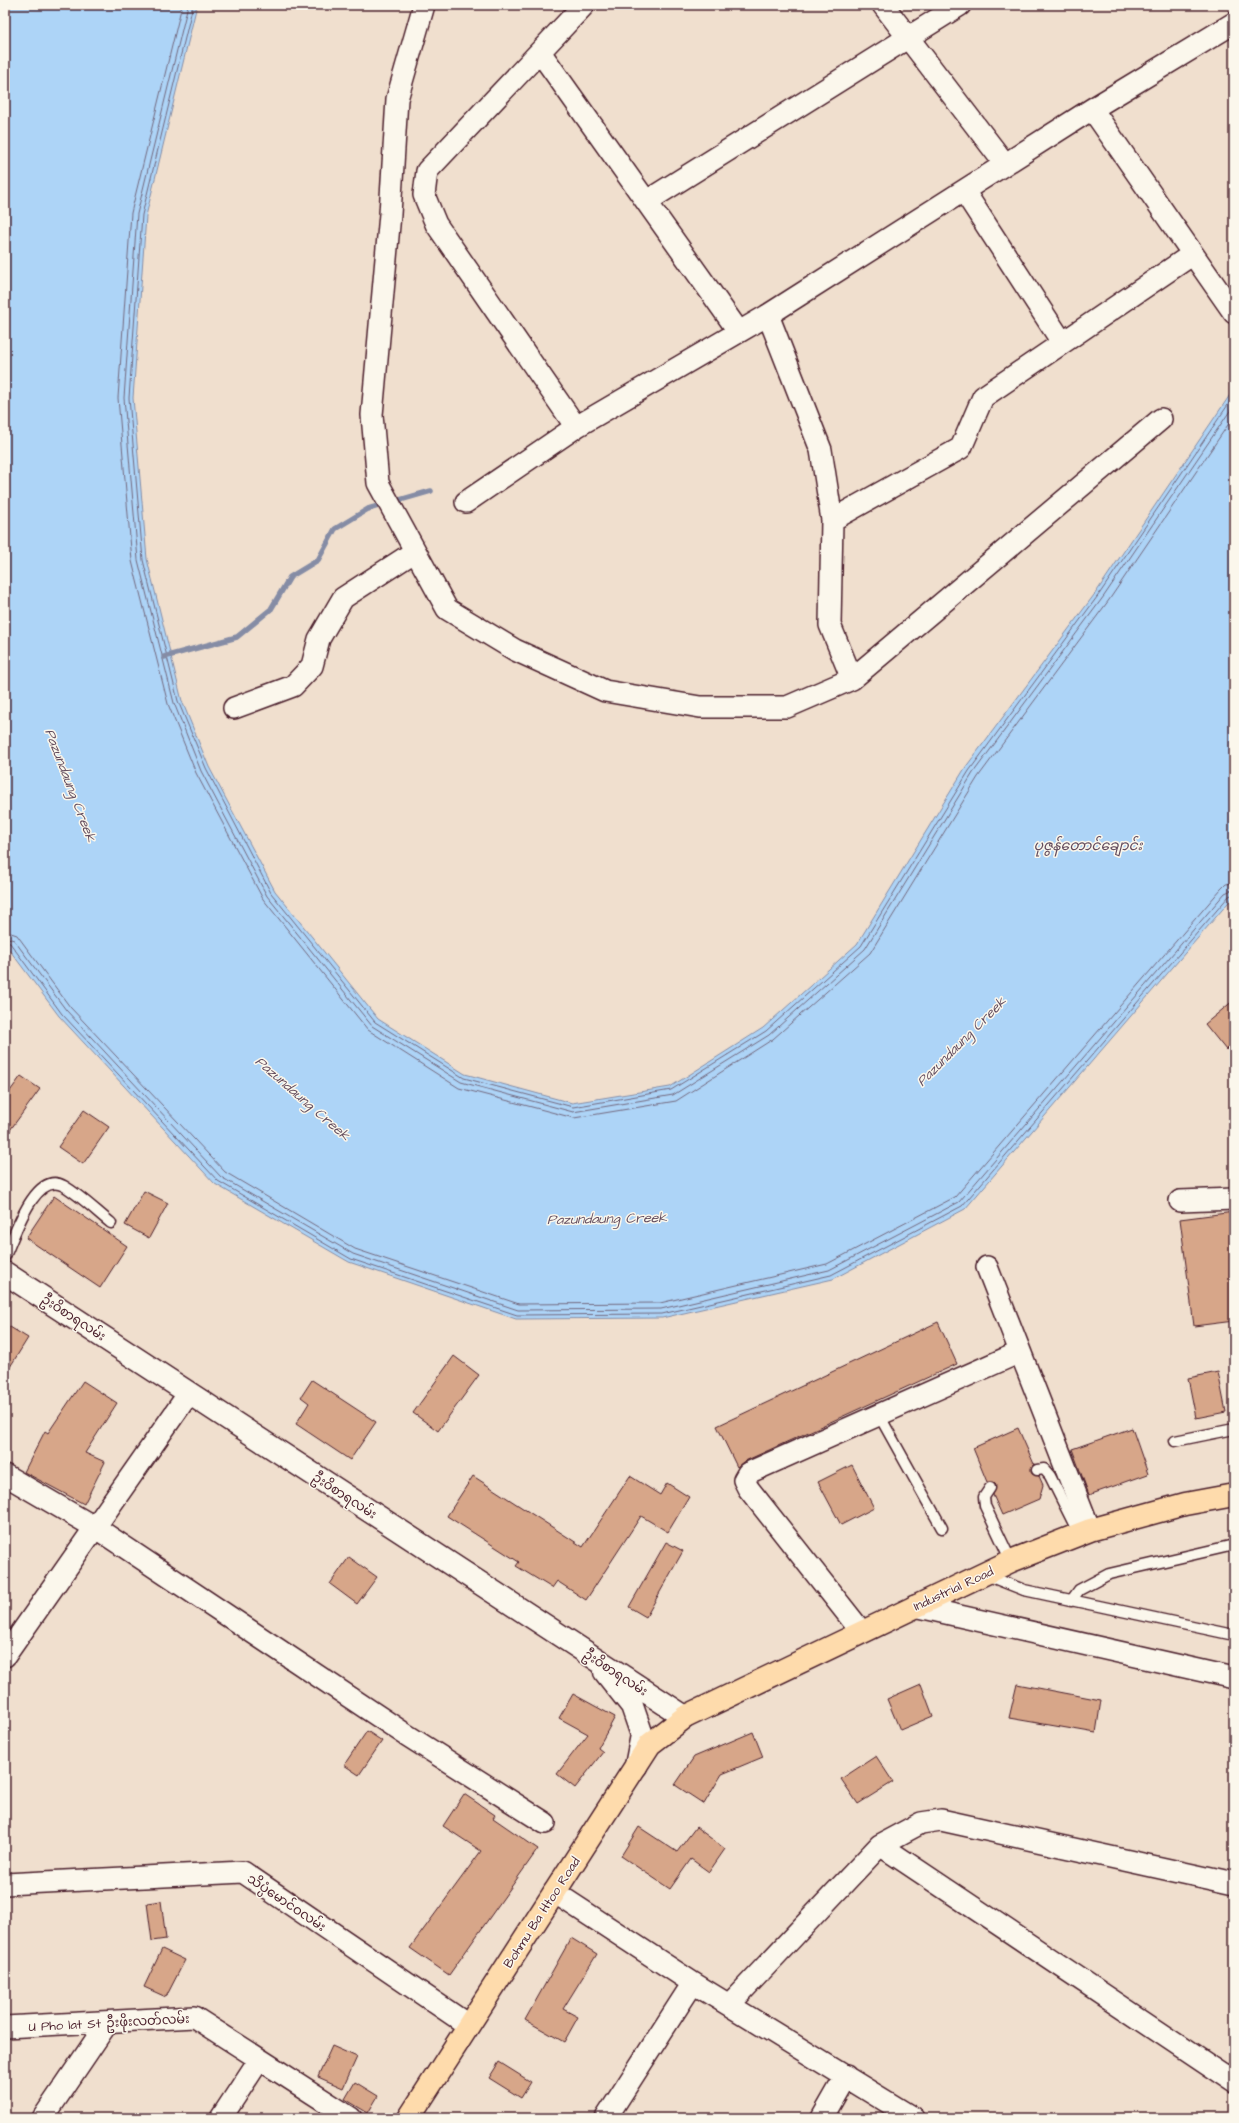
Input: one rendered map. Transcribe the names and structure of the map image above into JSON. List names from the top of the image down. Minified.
{"streets":{"main road":["ဦးဝိစာရလမ်း","Industrial Road","Bohmu Ba Htoo Road"],"street":["သိပ္ပံမောင်ဝလမ်း","U Pho lat St ဦးဖိုးလတ်လမ်း"]},"crossings":[["ဦးဝိစာရလမ်း","Industrial Road"],["ဦးဝိစာရလမ်း","Bohmu Ba Htoo Road"],["Industrial Road","Bohmu Ba Htoo Road"],["သိပ္ပံမောင်ဝလမ်း","Bohmu Ba Htoo Road"]],"water":["Pazundaung Creek","ပုဇွန်တောင်ချောင်း"]}
